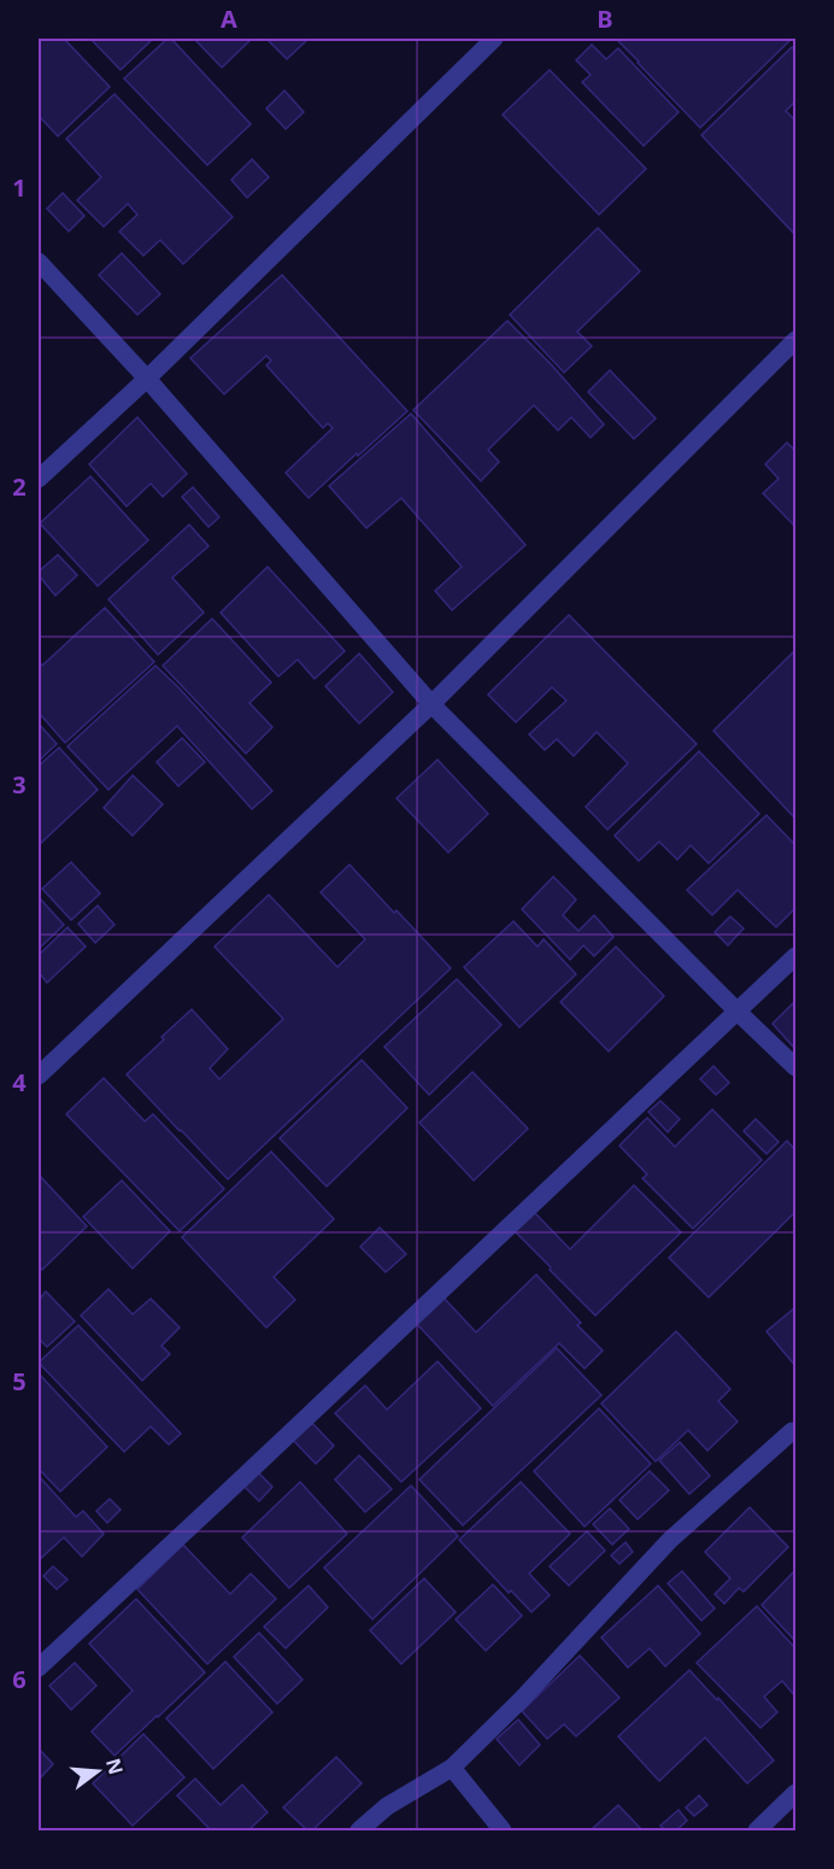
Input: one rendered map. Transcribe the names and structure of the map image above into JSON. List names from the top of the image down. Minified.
{"north":"right","grid":{"columns":["A","B"],"rows":["1","2","3","4","5","6"]}}
